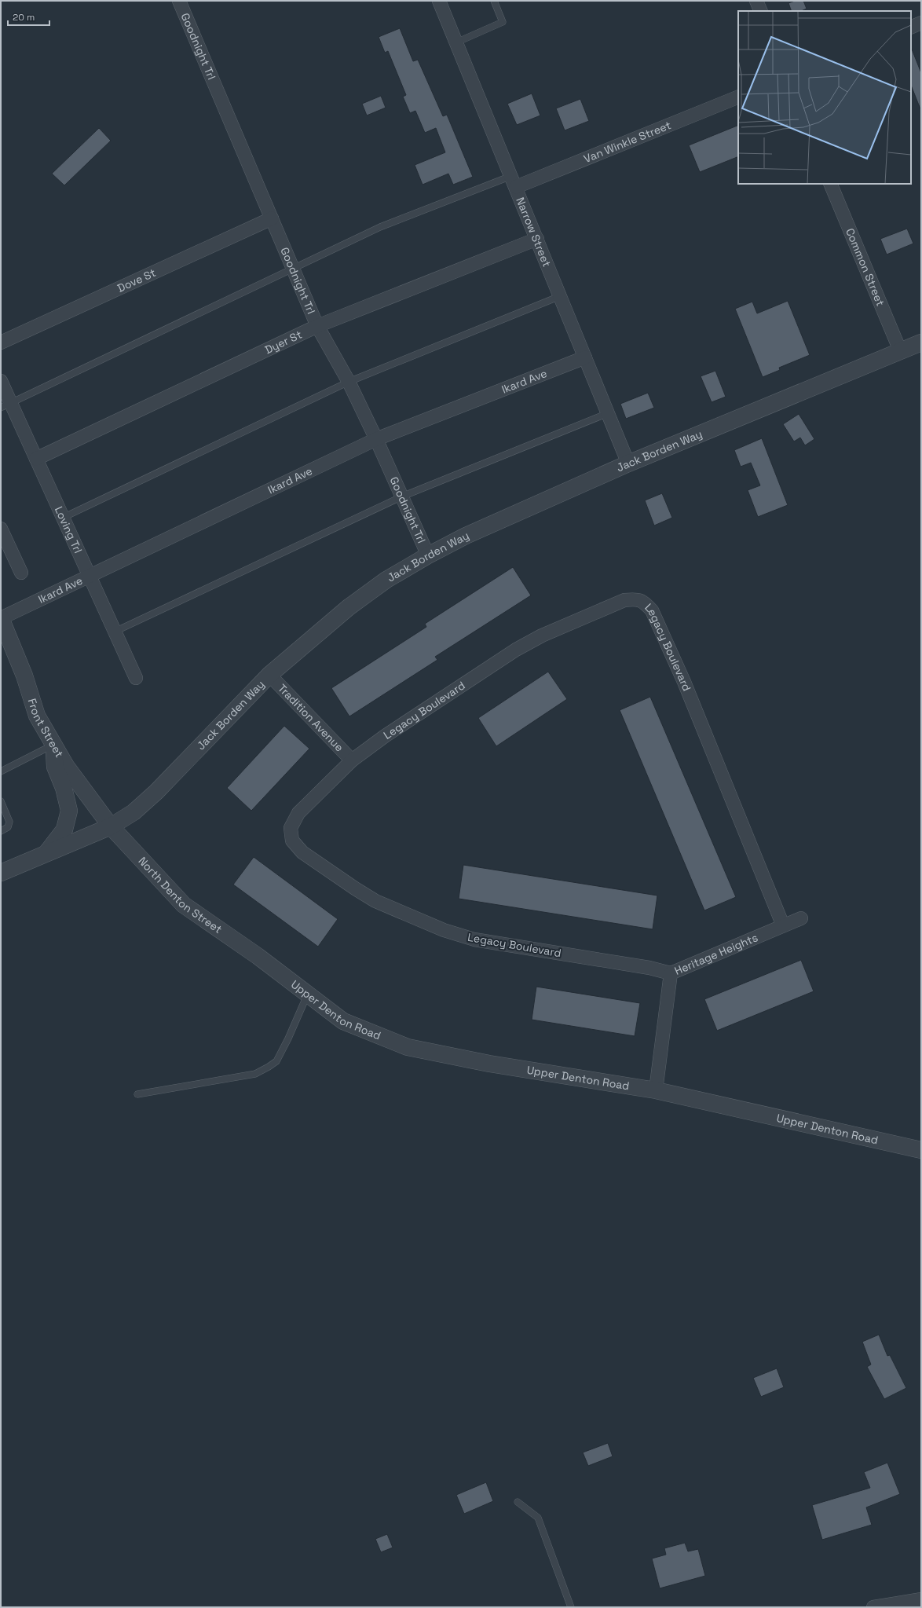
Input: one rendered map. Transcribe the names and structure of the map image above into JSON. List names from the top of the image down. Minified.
{"streets":{"street":["Goodnight Trl","Van Winkle Street","Narrow Street","Common Street","Dove St","Dyer St","Ikard Ave","Jack Borden Way","Loving Trl","Legacy Boulevard","Tradition Avenue","Front Street","North Denton Street","Heritage Heights","Upper Denton Road"]},"crossings":[["Goodnight Trl","Dove St"],["Goodnight Trl","Dyer St"],["Goodnight Trl","Ikard Ave"],["Goodnight Trl","Jack Borden Way"],["Van Winkle Street","Narrow Street"],["Narrow Street","Dyer St"],["Narrow Street","Ikard Ave"],["Narrow Street","Jack Borden Way"],["Common Street","Jack Borden Way"],["Dyer St","Loving Trl"],["Ikard Ave","Loving Trl"],["Ikard Ave","Front Street"],["Jack Borden Way","Tradition Avenue"],["Jack Borden Way","Front Street"],["Jack Borden Way","North Denton Street"],["Legacy Boulevard","Tradition Avenue"],["Legacy Boulevard","Heritage Heights"],["Front Street","North Denton Street"],["North Denton Street","Upper Denton Road"],["Heritage Heights","Upper Denton Road"]],"scale_bar":"20 m"}
